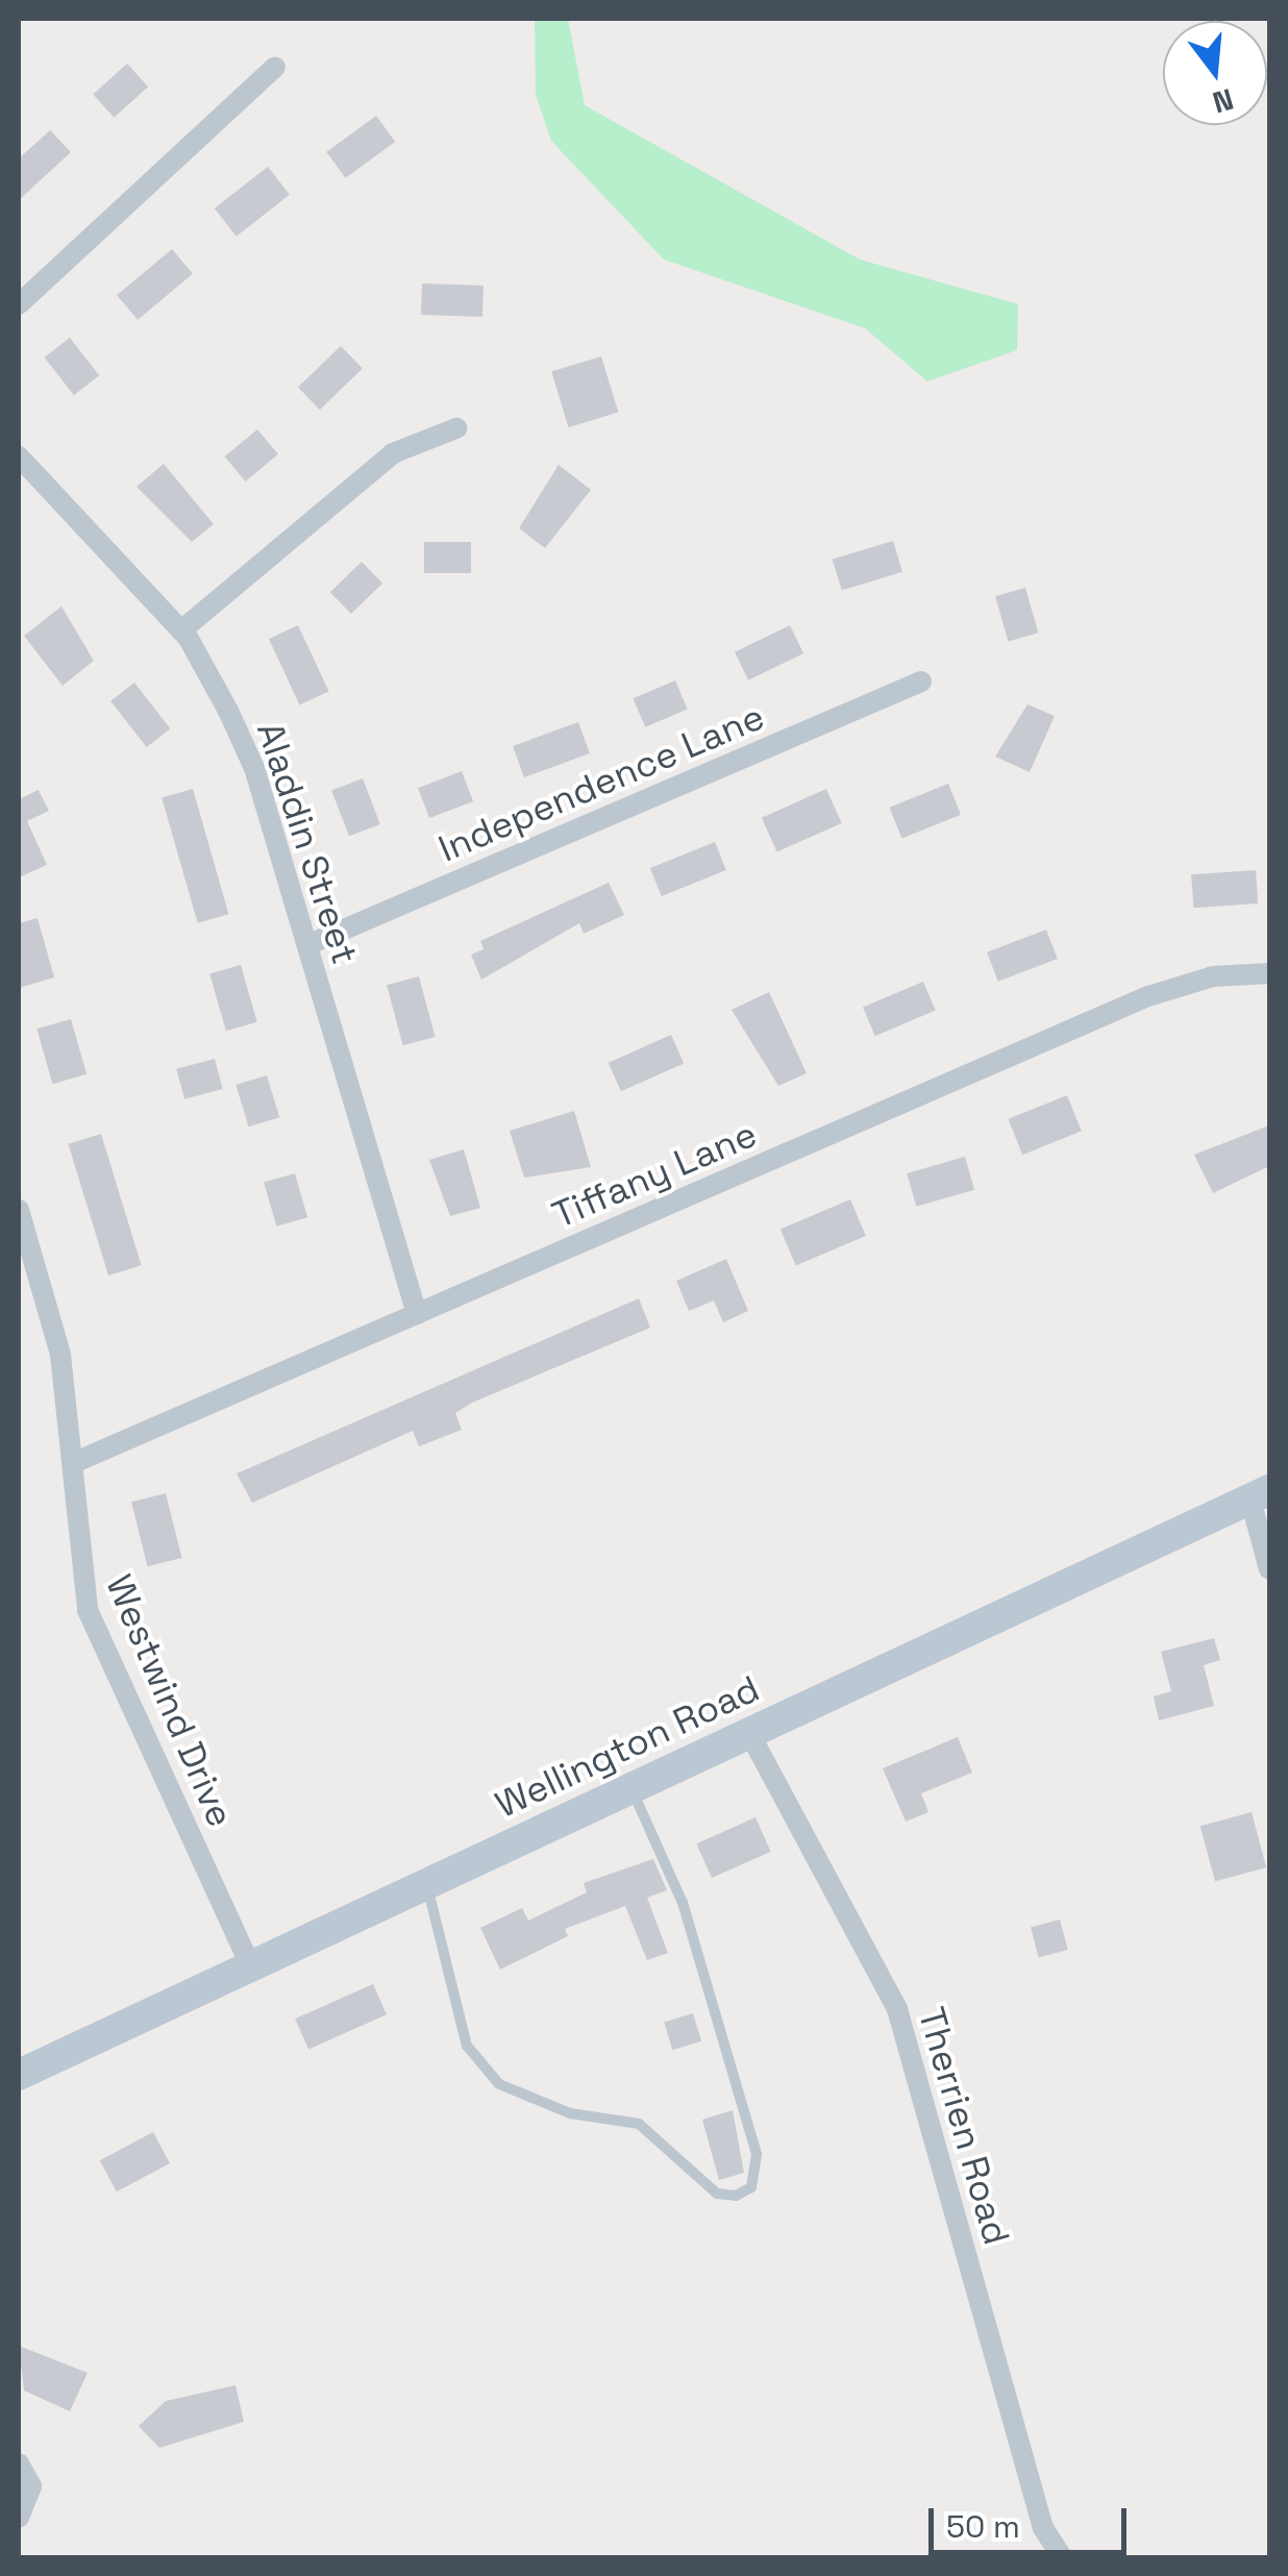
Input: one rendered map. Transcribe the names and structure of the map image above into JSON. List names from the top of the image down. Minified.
{"streets":{"main road":["Wellington Road"],"street":["Independence Lane","Aladdin Street","Tiffany Lane","Westwind Drive","Therrien Road"]},"crossings":[["Independence Lane","Aladdin Street"],["Aladdin Street","Tiffany Lane"],["Tiffany Lane","Westwind Drive"],["Westwind Drive","Wellington Road"],["Wellington Road","Therrien Road"]],"scale_bar":"50 m","north":"bottom"}
